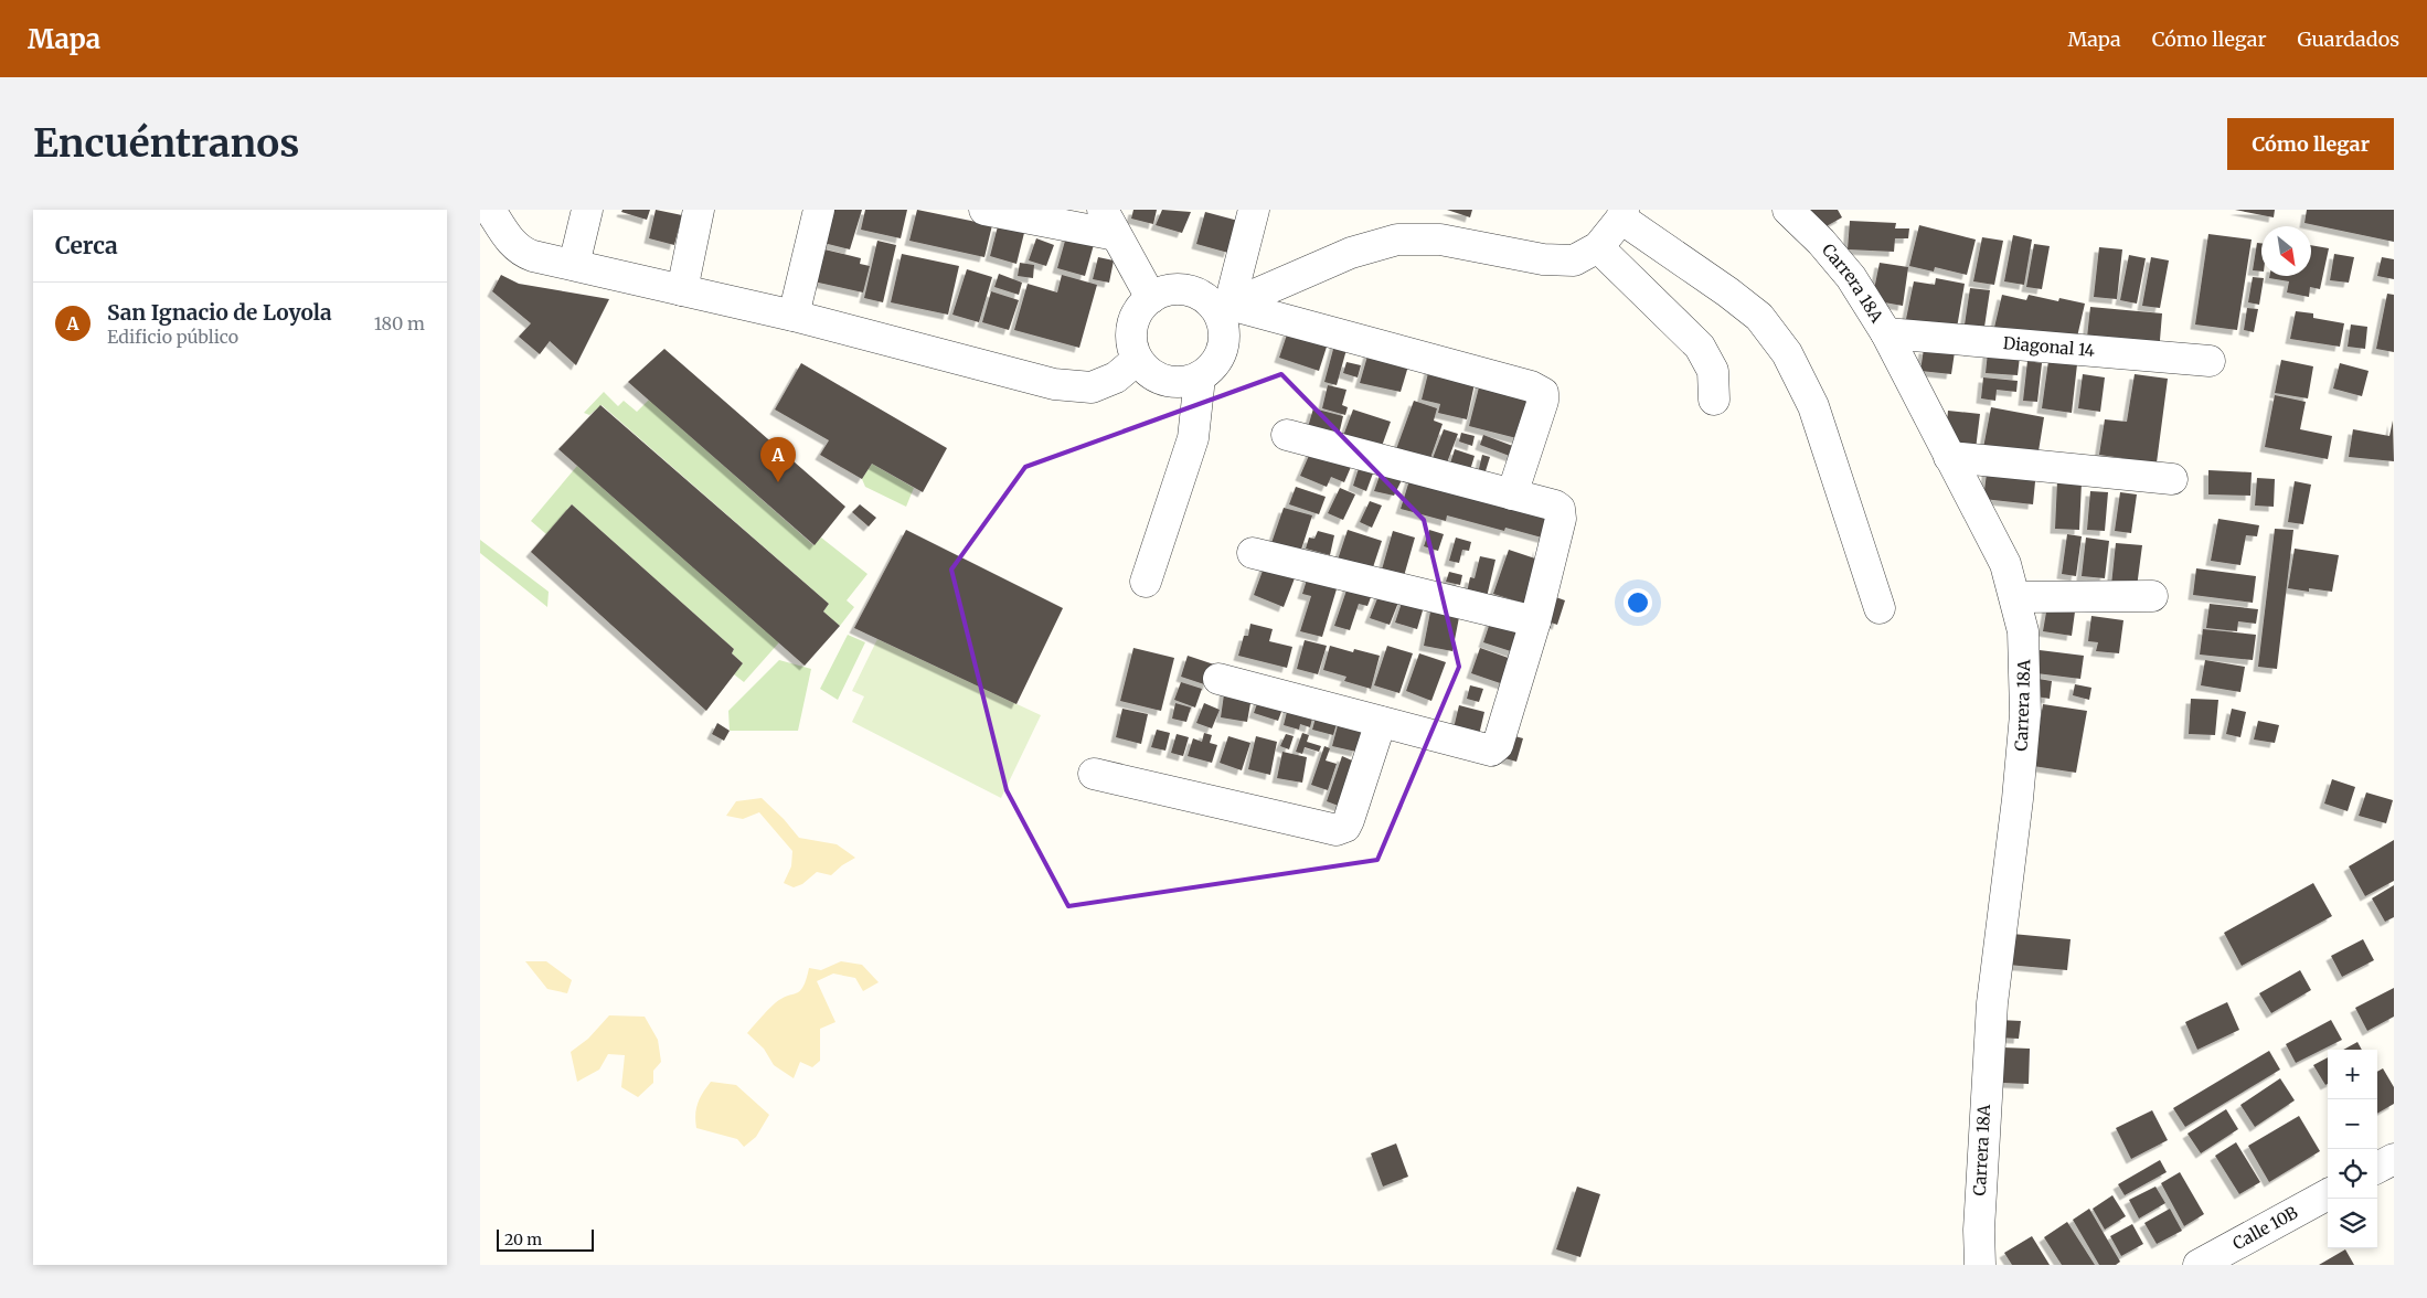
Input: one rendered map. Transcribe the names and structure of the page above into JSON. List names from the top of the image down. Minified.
{"streets":{"street":["Carrera 18A","Diagonal 14","Calle 10B"]},"crossings":[["Carrera 18A","Diagonal 14"]],"scale_bar":"20 m","north":"bottom right","page":{"header":"Mapa","nav":["Mapa","Cómo llegar","Guardados"],"buttons":"Cómo llegar","title":"Encuéntranos","heading":"Cerca","list":[{"mark":"A","name":"San Ignacio de Loyola","note":"Edificio público","value":"180 m"}],"pins":"A","map_buttons":["+","−"],"scale":"20 m"}}
